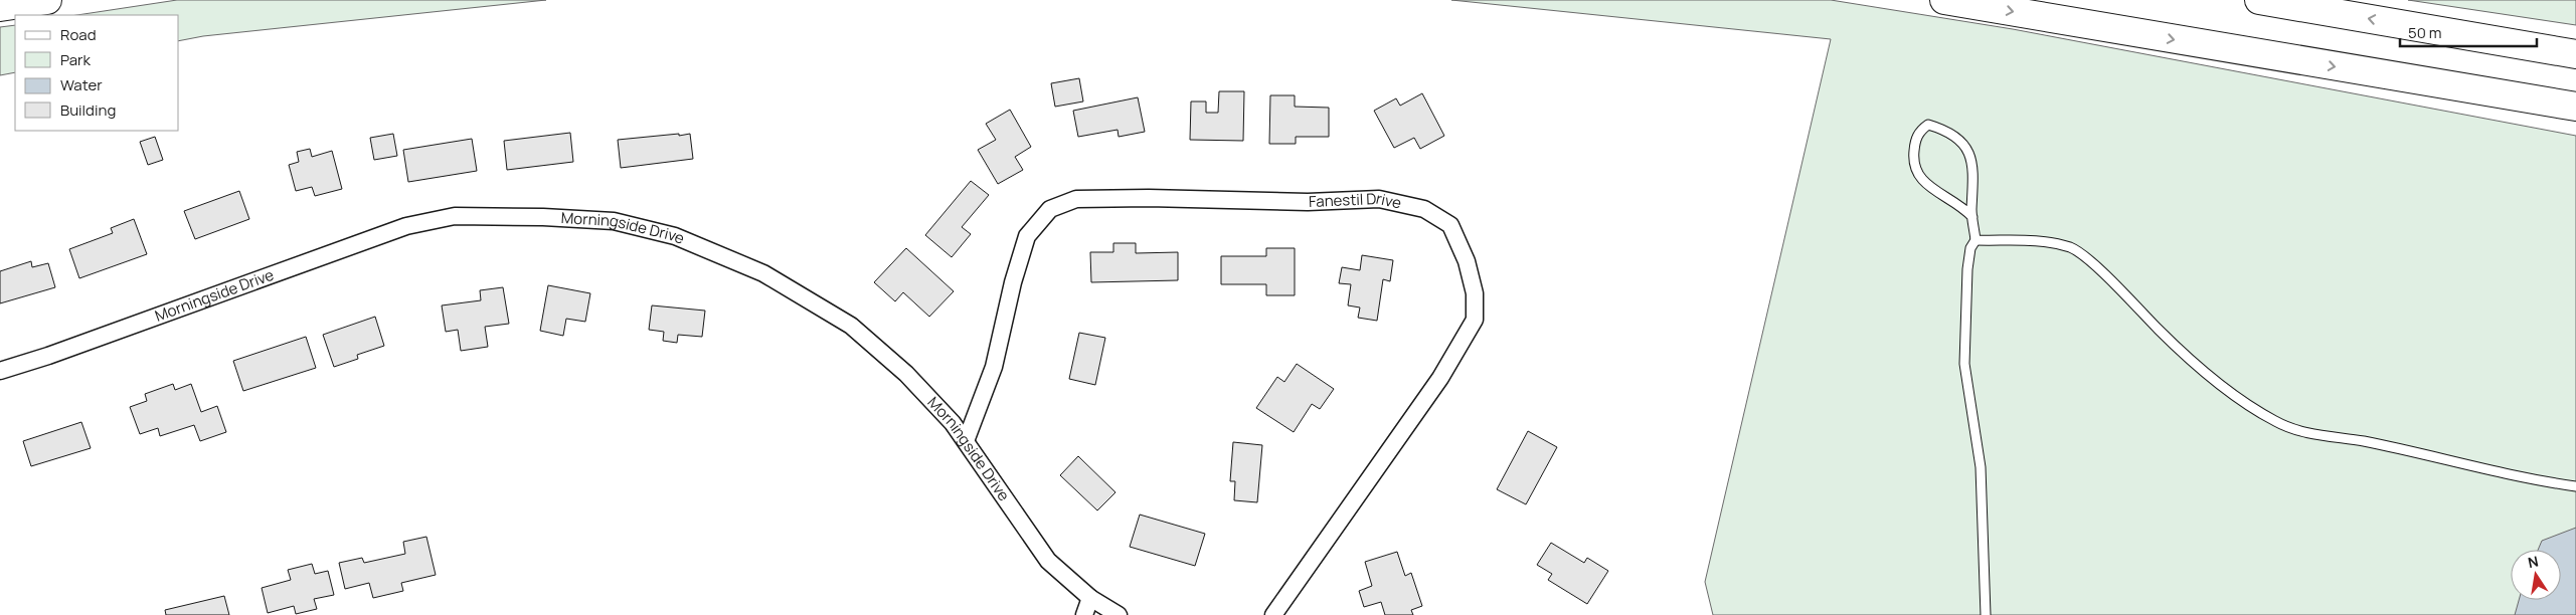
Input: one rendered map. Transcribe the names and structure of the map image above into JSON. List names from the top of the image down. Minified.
{"streets":{"street":["Fanestil Drive","Morningside Drive"]},"crossings":[["Fanestil Drive","Morningside Drive"]],"legend":["Road","Park","Water","Building"],"scale_bar":"50 m","north":"top"}
